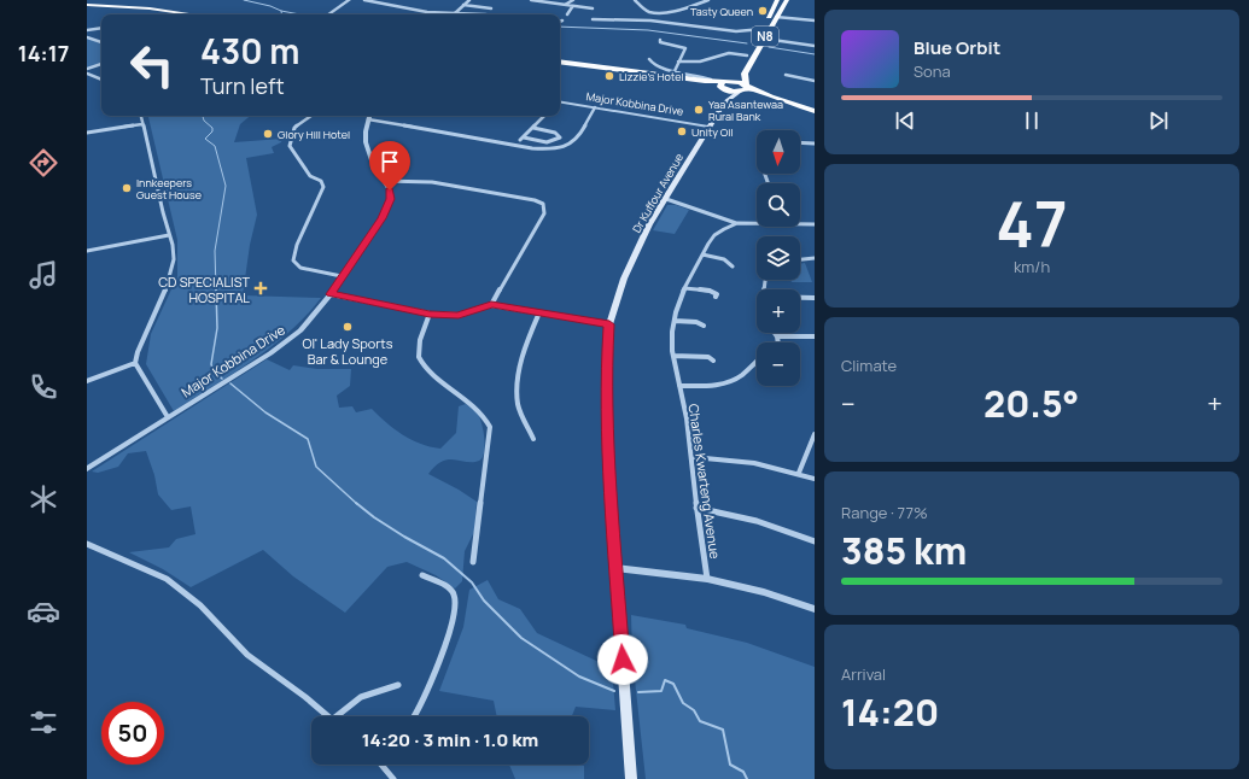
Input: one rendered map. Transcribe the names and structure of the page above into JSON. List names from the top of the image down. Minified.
{"streets":{"highway":["N8"],"main road":["Dr Kuffour Avenue"],"street":["Major Kobbina Drive","Charles Kwarteng Avenue"]},"crossings":[["Major Kobbina Drive","Dr Kuffour Avenue"]],"places":{"other":["Tasty Queen","Lizzie's Hotel","Yaa Asantewaa Rural Bank","Unity Oil","Glory Hill Hotel","Innkeepers Guest House","Ol' Lady Sports Bar & Lounge"],"health":["CD SPECIALIST HOSPITAL"]},"north":"bottom","page":{"tabs":"14:17","turn":["430 m","Turn left"],"song":["Blue Orbit","Sona"],"map_buttons":["+","−"],"tile":[["47","km/h"],"Climate",["Range · 77%","385 km"],["Arrival","14:20"]],"heat":["−","20.5°","+"],"limit":"50","trip":"14:20 · 3 min · 1.0 km"}}
